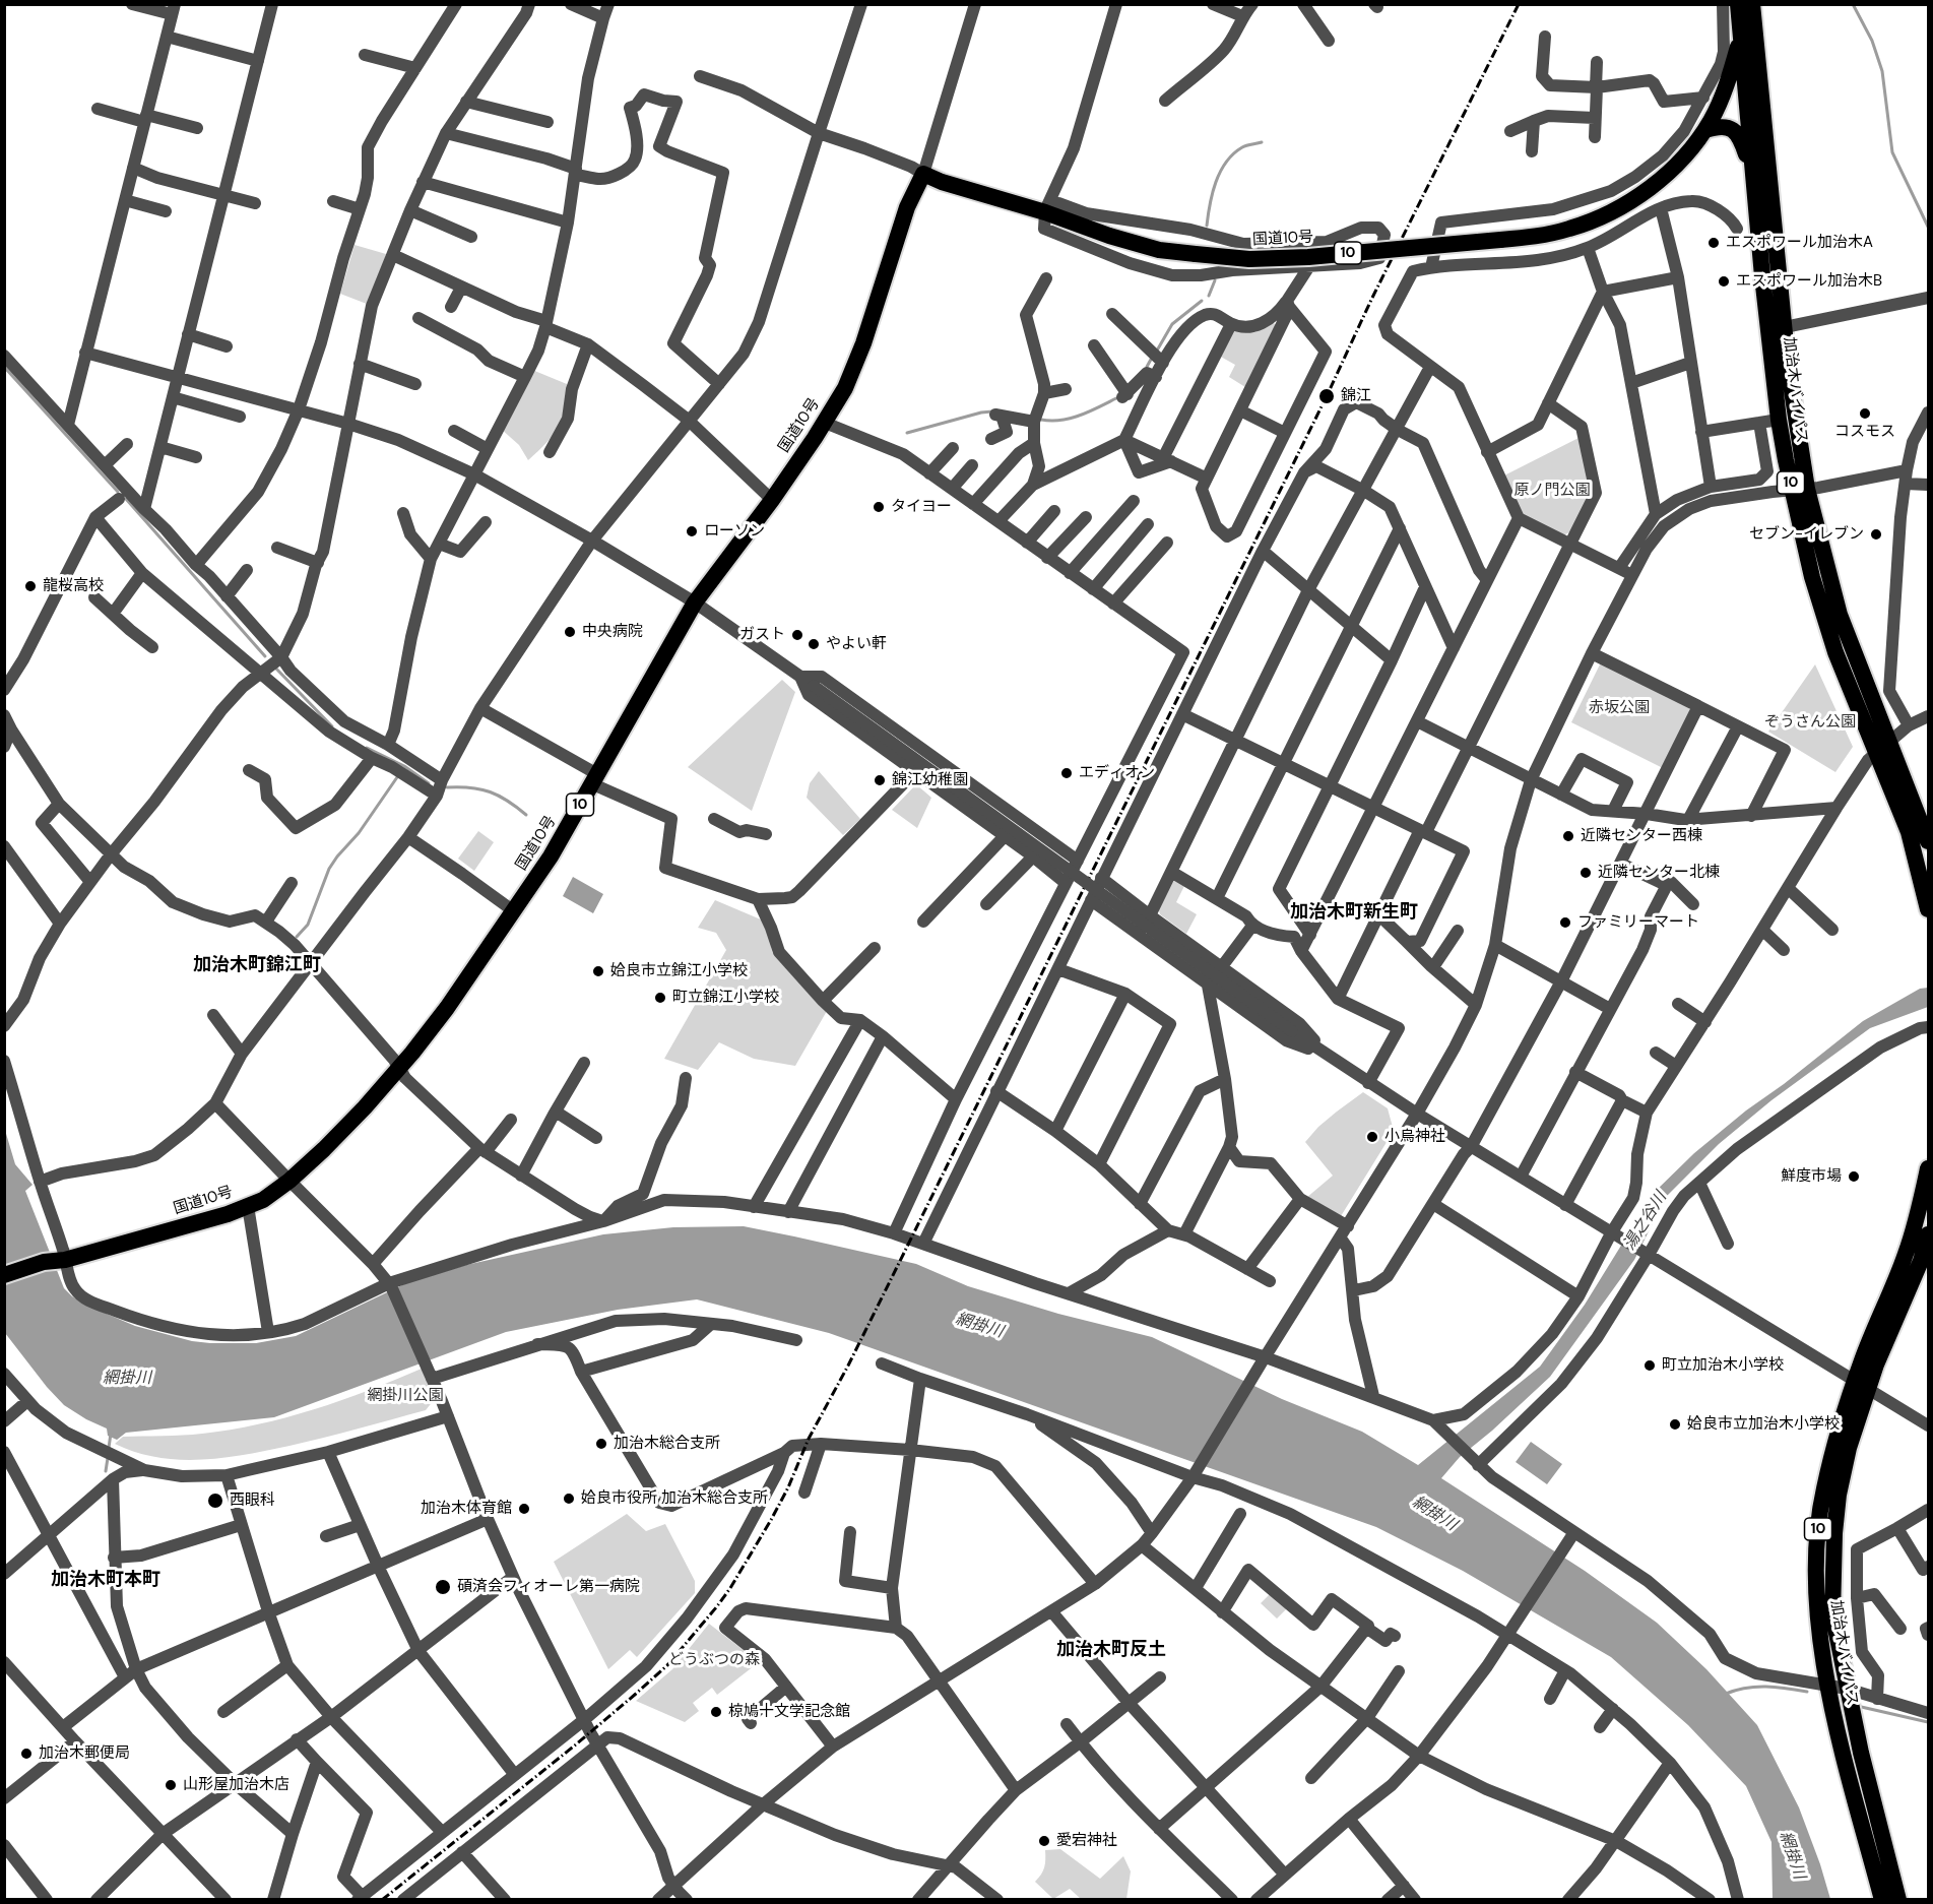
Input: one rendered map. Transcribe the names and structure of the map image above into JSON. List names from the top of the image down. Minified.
{"streets":{"highway":["国道10号","10","加治木バイパス"]},"crossings":[["国道10号","10"],["国道10号","加治木バイパス"],["10","加治木バイパス"]],"districts":["加治木町新生町","加治木町錦江町","加治木町本町","加治木町反土"],"water":["湯之谷川","網掛川"],"parks":["原ノ門公園","赤坂公園","ぞうさん公園","網掛川公園","どうぶつの森"],"places":["エスポワール加治木A","エスポワール加治木B","錦江","コスモス","タイヨー","ローソン","セブン-イレブン","龍桜高校","中央病院","ガスト","やよい軒","エディオン","錦江幼稚園","近隣センター西棟","近隣センター北棟","ファミリーマート","姶良市立錦江小学校","町立錦江小学校","小烏神社","鮮度市場","町立加治木小学校","姶良市立加治木小学校","加治木総合支所","姶良市役所 加治木総合支所","西眼科","加治木体育館","碩済会フィオーレ第一病院","椋鳩十文学記念館","加治木郵便局","山形屋加治木店","愛宕神社"]}
